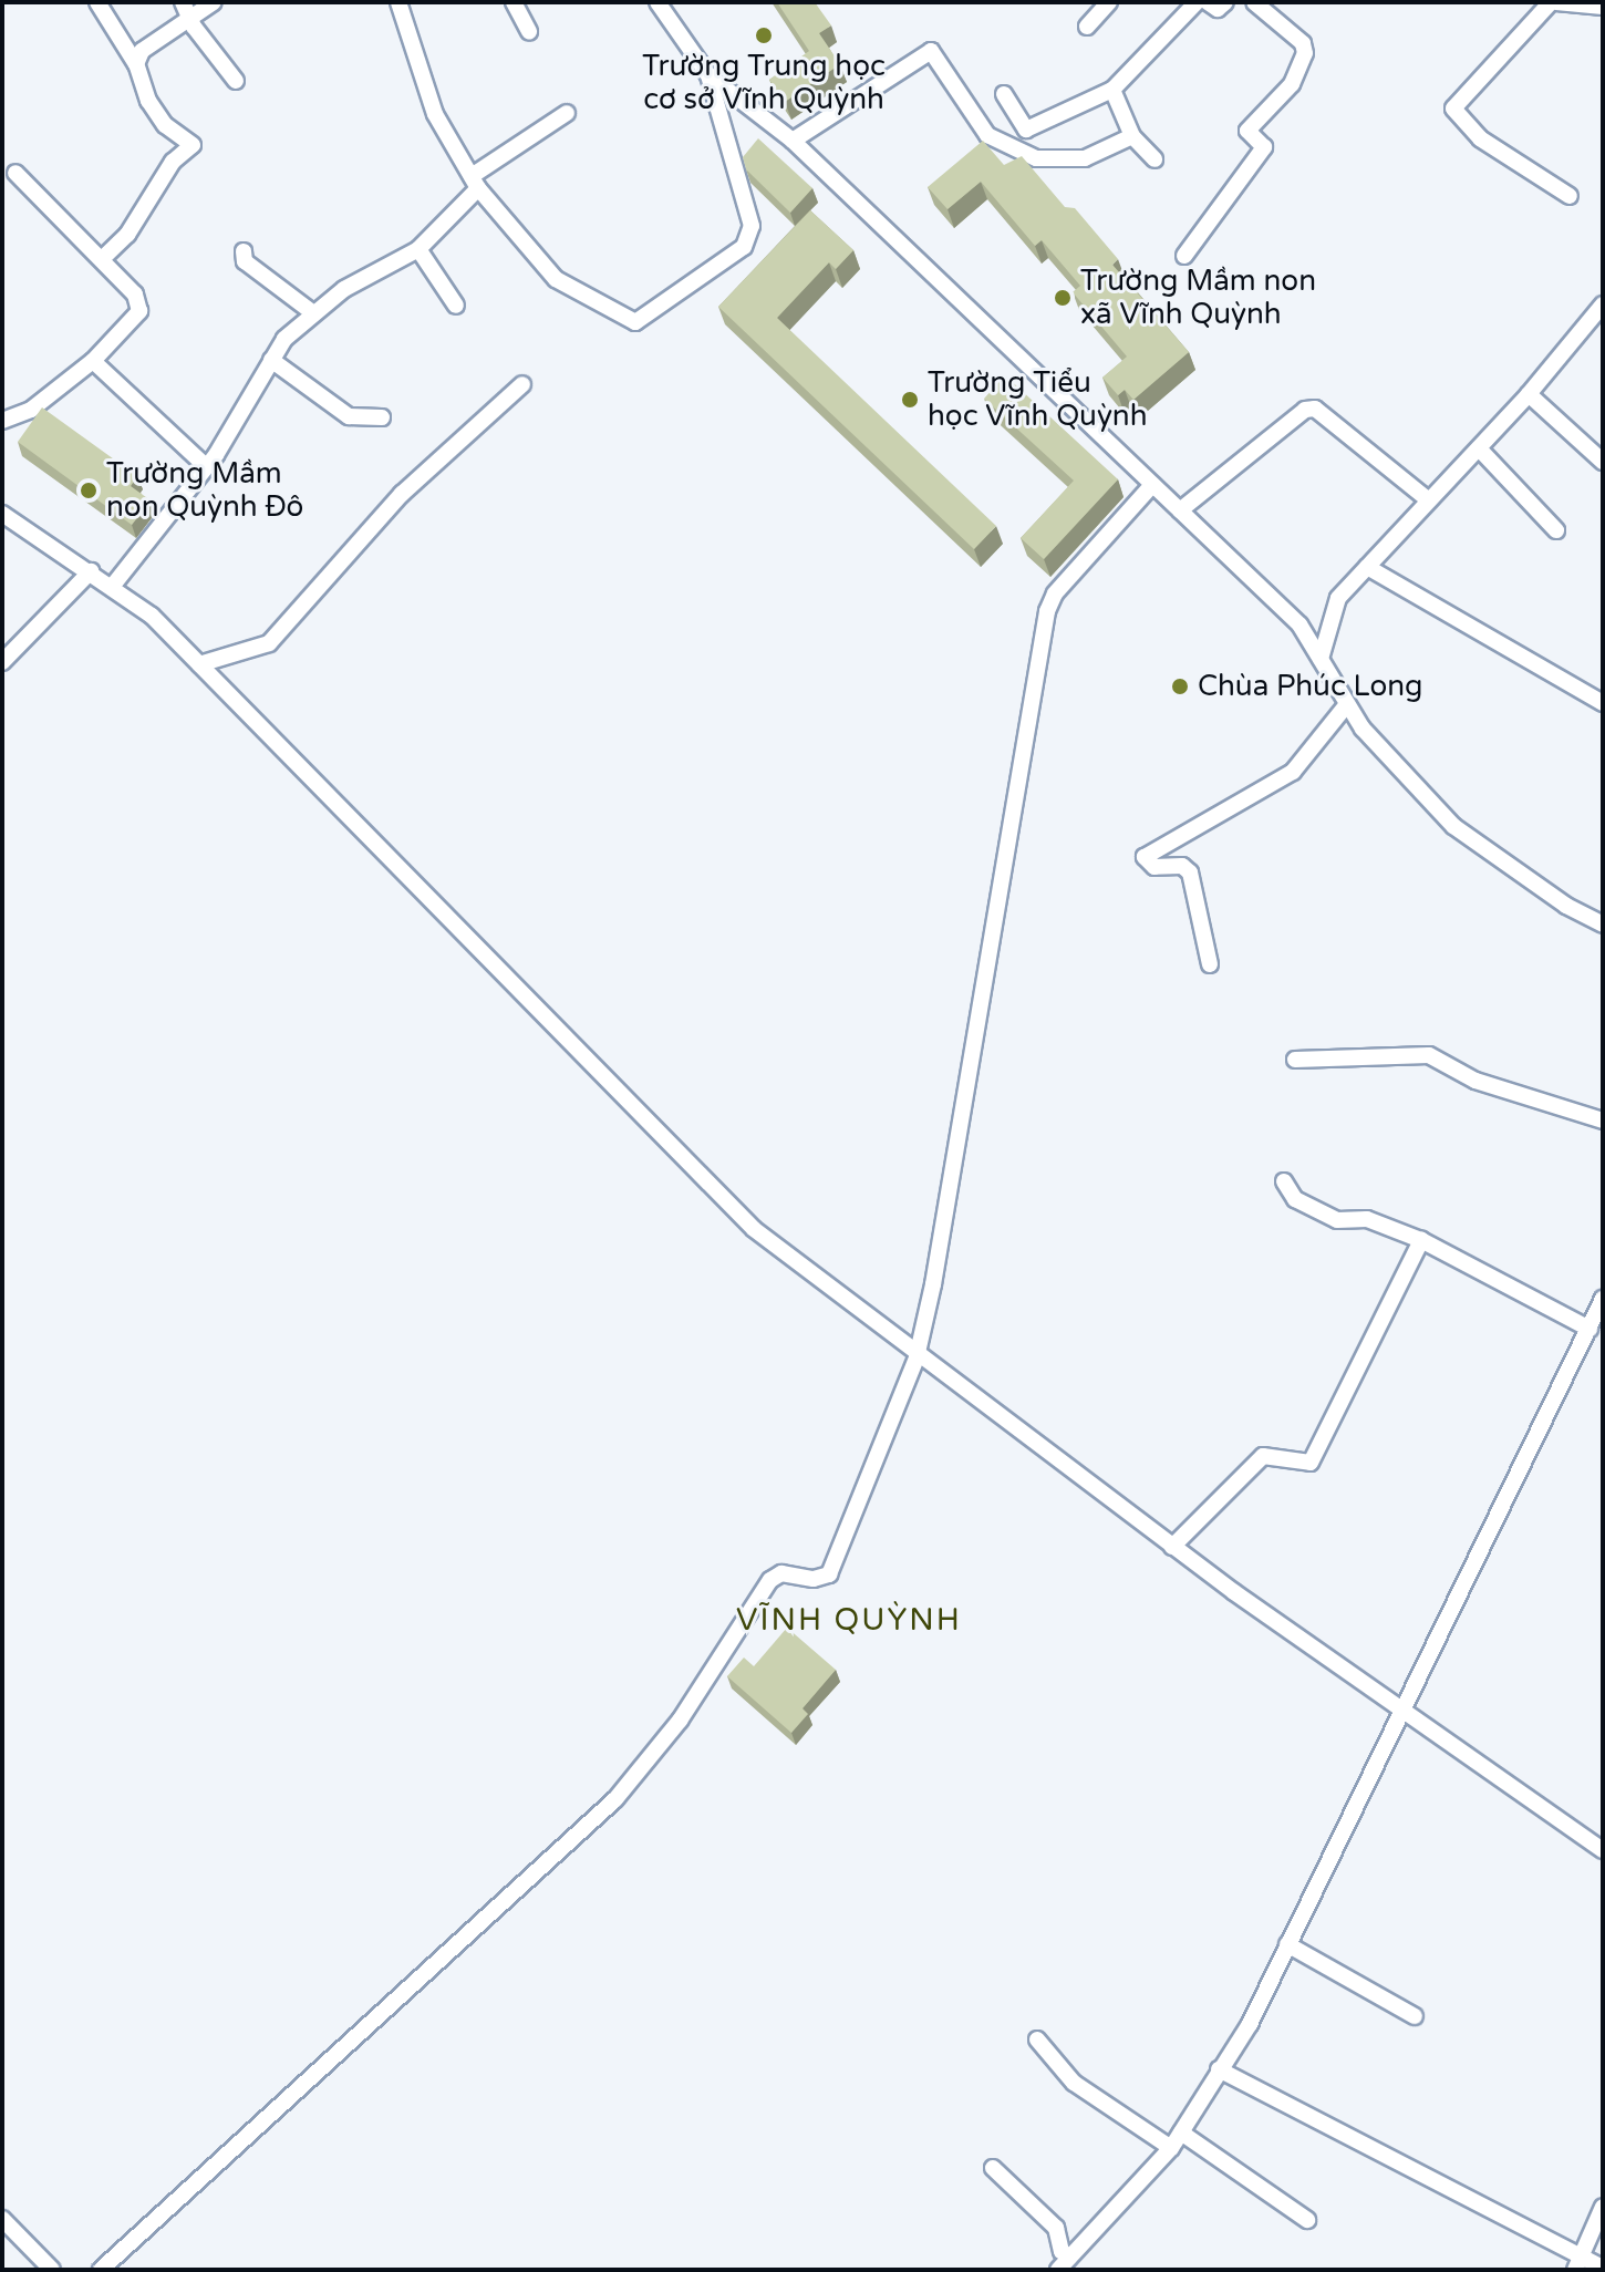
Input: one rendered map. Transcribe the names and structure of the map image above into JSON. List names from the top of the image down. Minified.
{"districts":["VĨNH QUỲNH"],"places":["Trường Trung học cơ sở Vĩnh Quỳnh","Trường Mầm non xã Vĩnh Quỳnh","Trường Tiểu học Vĩnh Quỳnh","Trường Mầm non Quỳnh Đô","Chùa Phúc Long"]}
